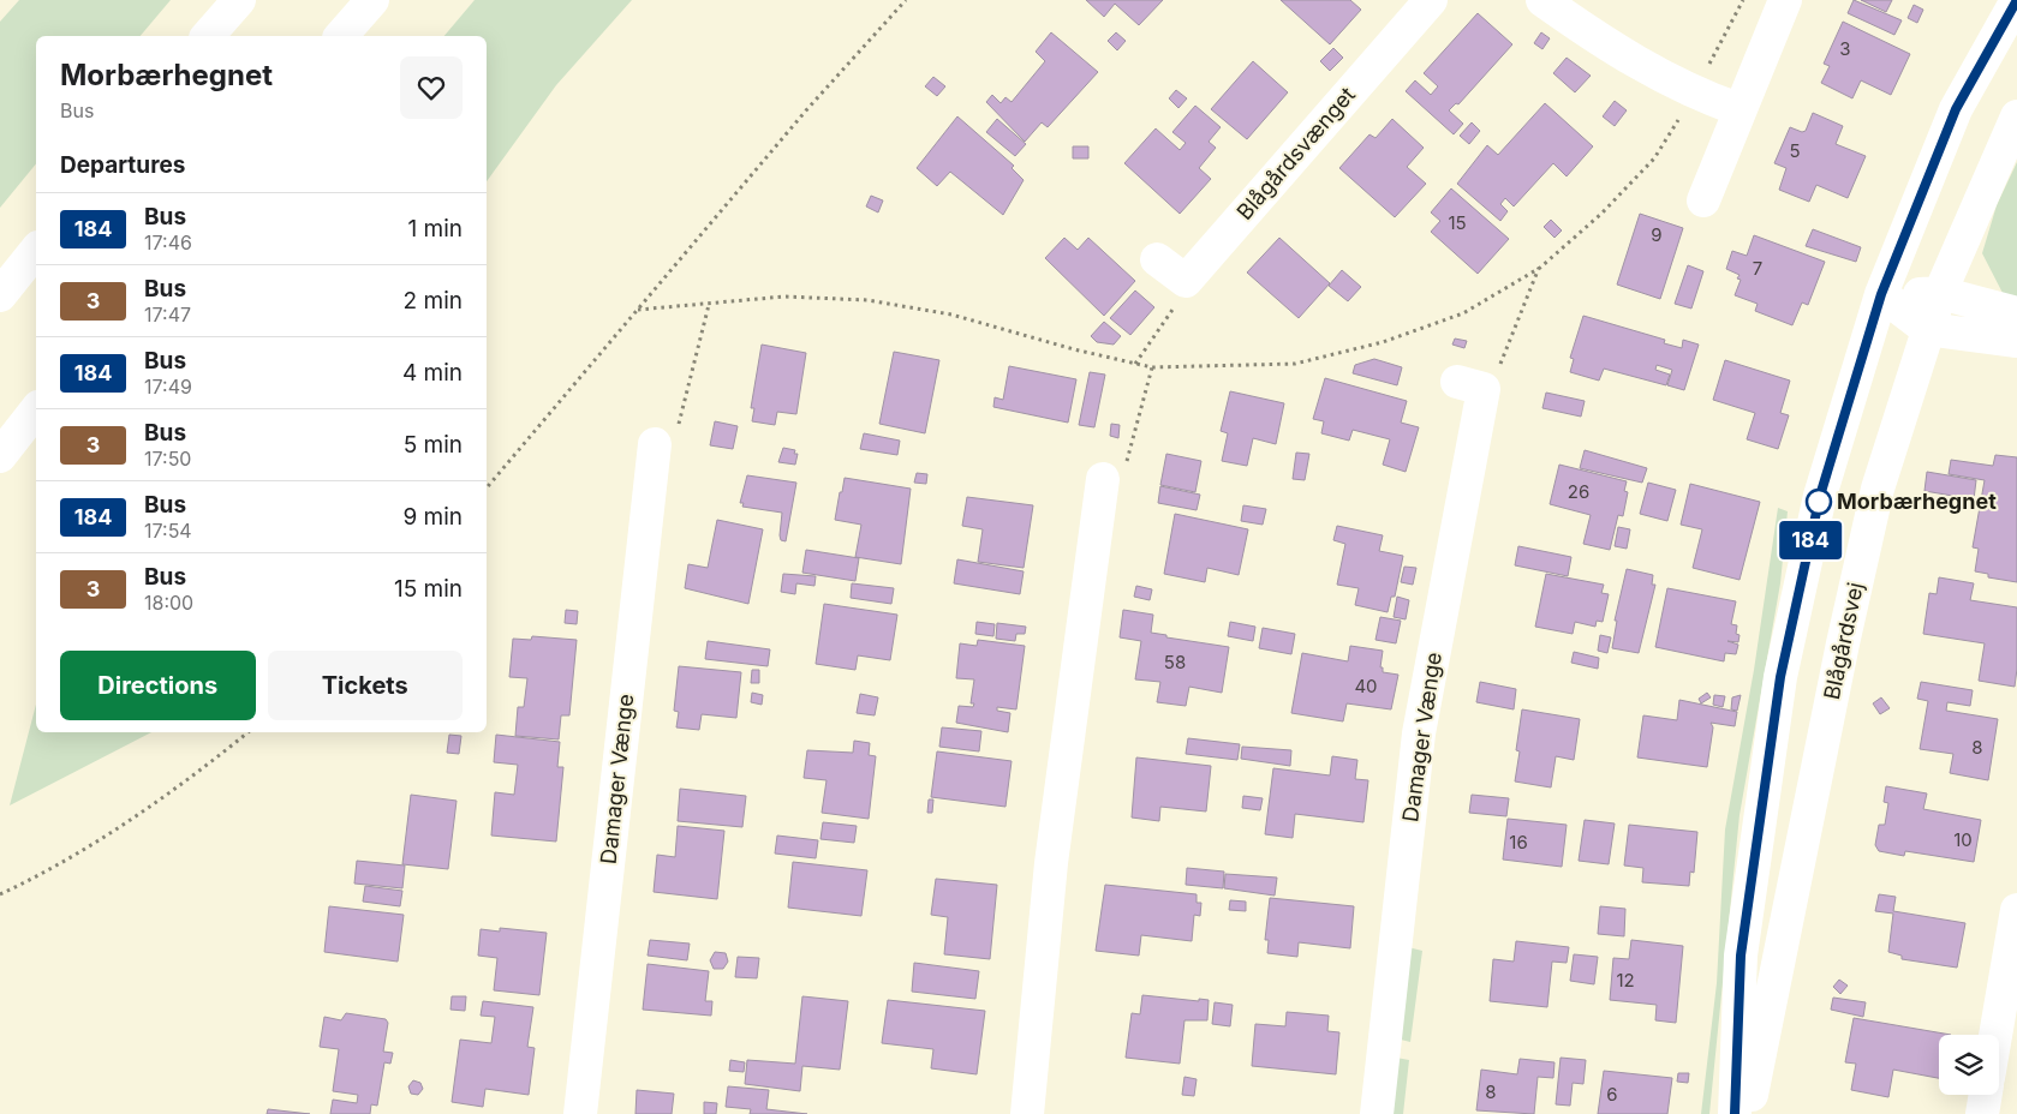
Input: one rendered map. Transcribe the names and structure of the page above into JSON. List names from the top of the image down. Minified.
{"streets":{"main road":["Blågårdsvænget","Blågårdsvej","Damager Vænge"]},"places":["Morbærhegnet"],"lines":["bus line 184"],"house_numbers":["3","5","15","9","7","26","58","40","8","10","16","12","8","6"],"page":{"on_map":"184","heading":[["Morbærhegnet","Bus"],"Departures"],"list":[{"mark":"184","name":"Bus","note":"17:46","value":"1 min"},{"mark":"3","name":"Bus","note":"17:47","value":"2 min"},{"mark":"184","name":"Bus","note":"17:49","value":"4 min"},{"mark":"3","name":"Bus","note":"17:50","value":"5 min"},{"mark":"184","name":"Bus","note":"17:54","value":"9 min"},{"mark":"3","name":"Bus","note":"18:00","value":"15 min"}],"buttons":["Directions","Tickets"]}}
